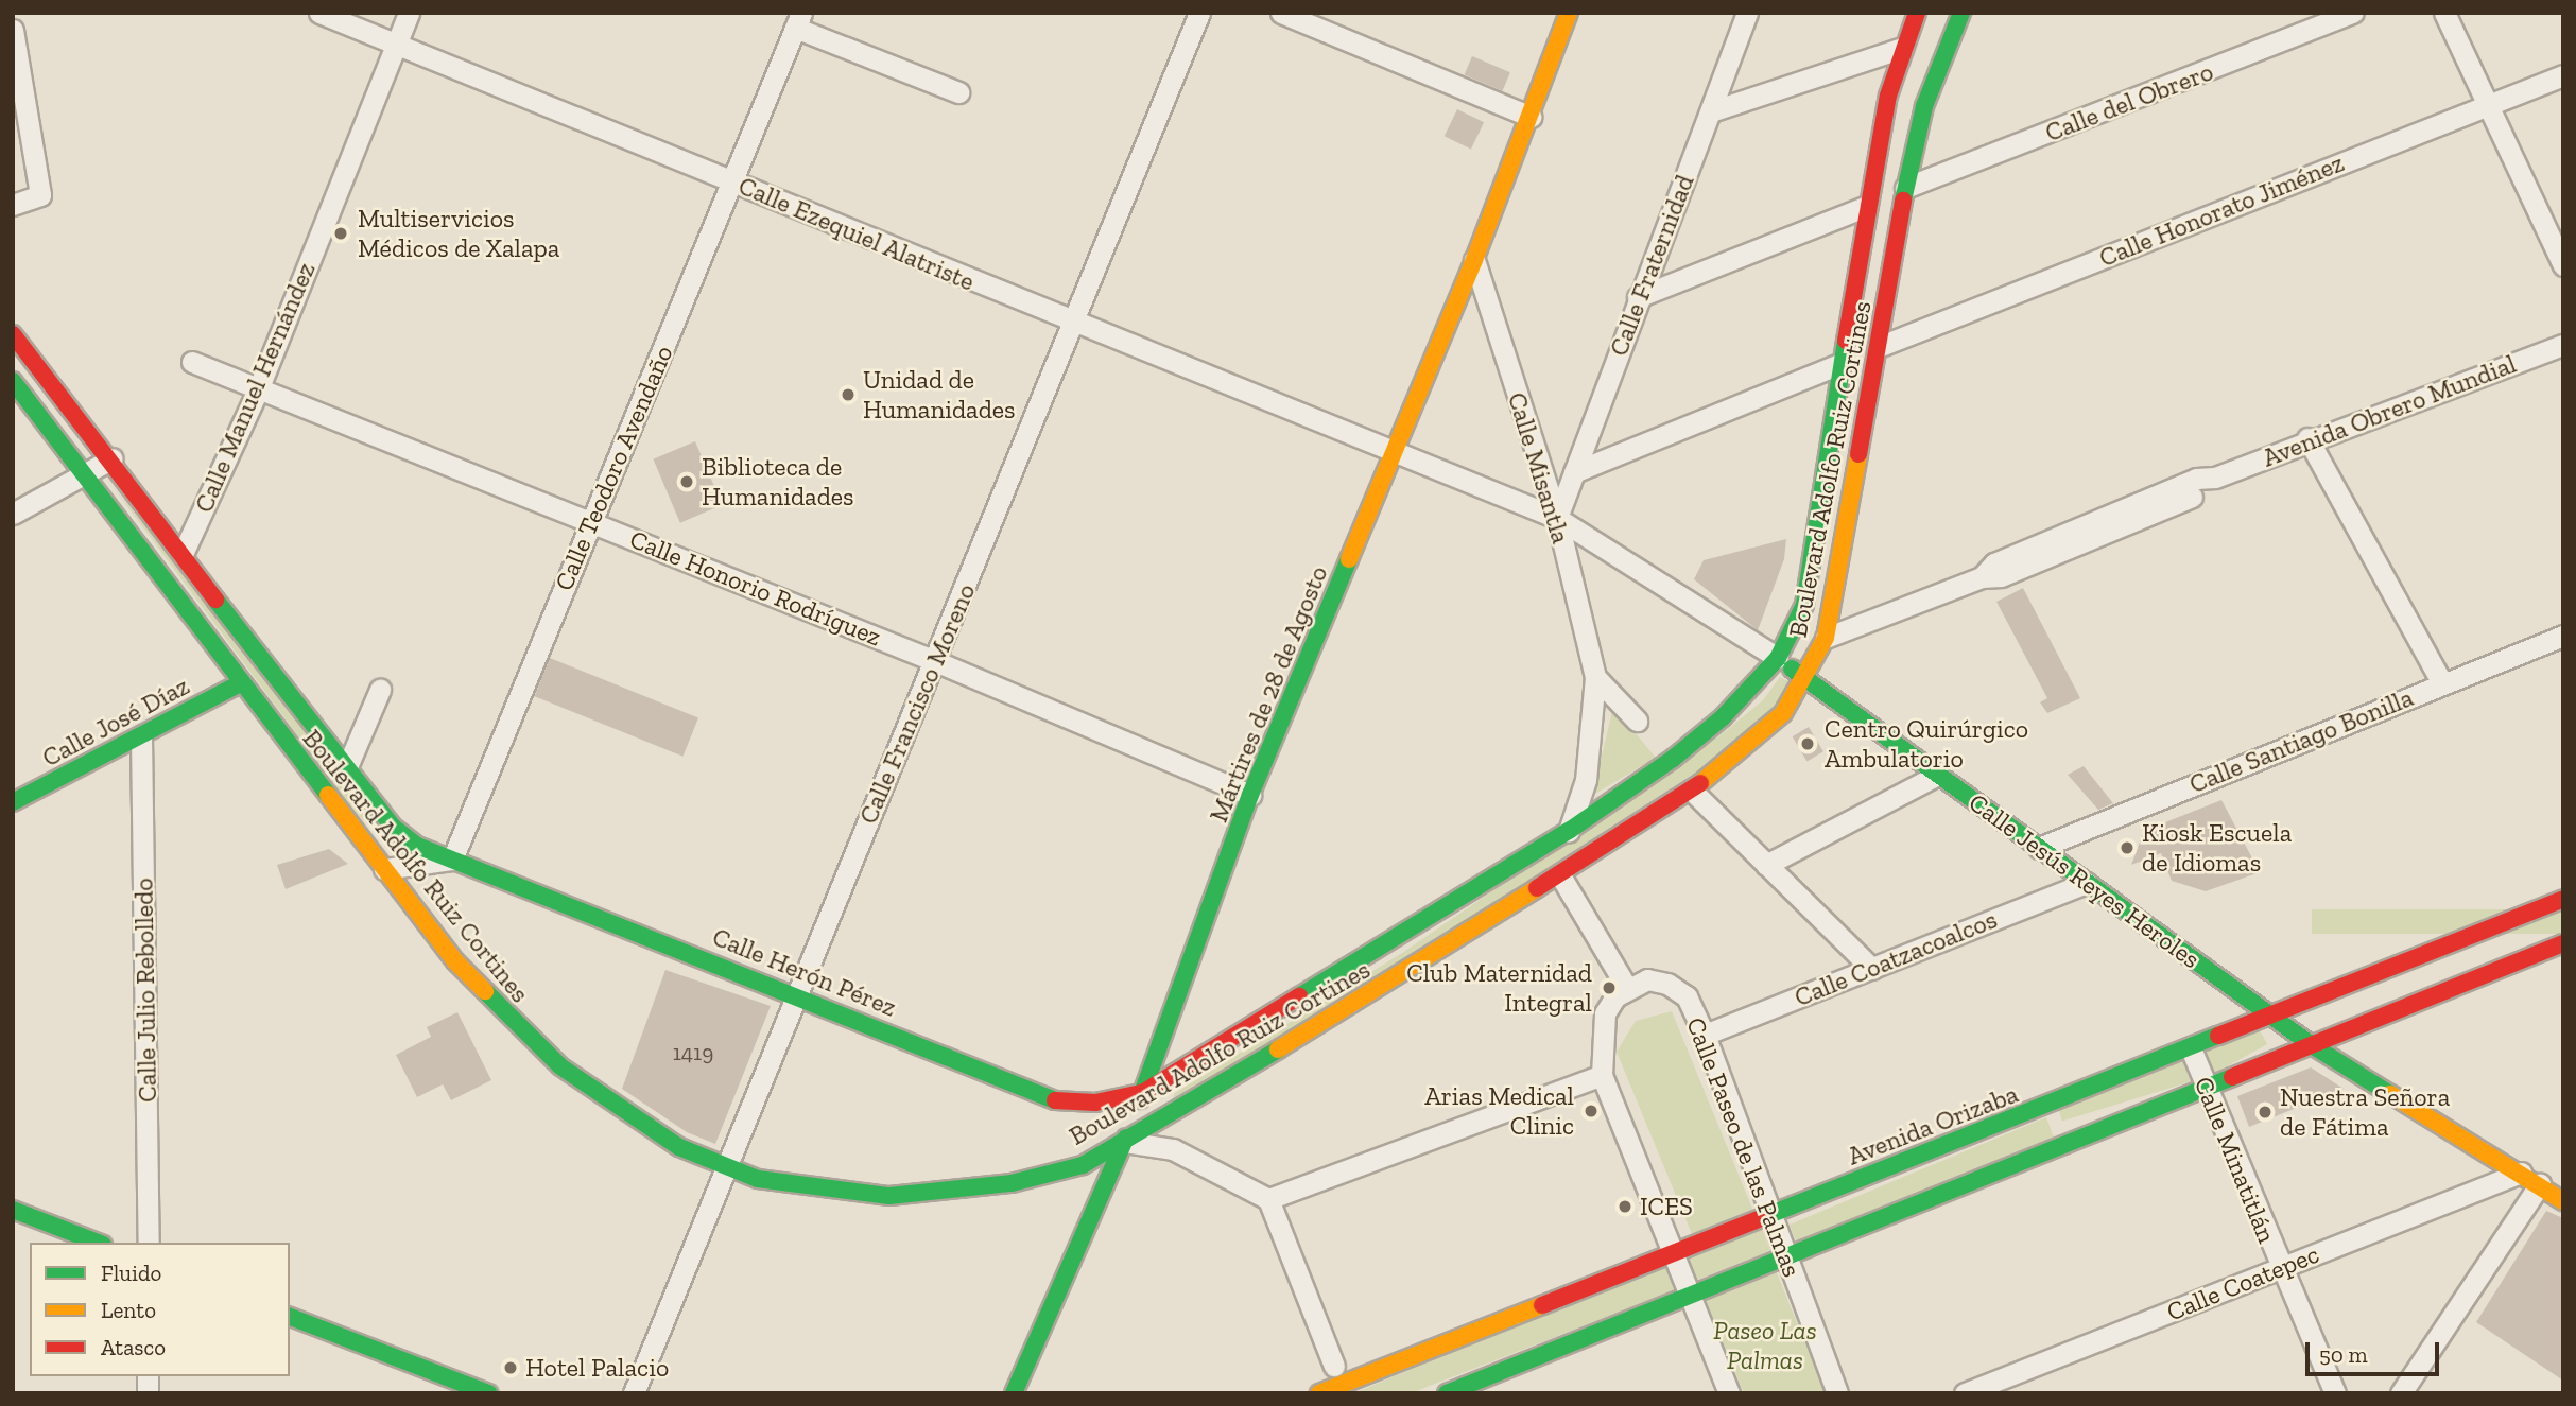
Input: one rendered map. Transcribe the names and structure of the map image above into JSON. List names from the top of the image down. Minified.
{"streets":{"main road":["Boulevard Adolfo Ruiz Cortines","Mártires de 28 de Agosto","Calle José Díaz","Calle Jesús Reyes Heroles","Calle Herón Pérez","Avenida Orizaba"],"street":["Calle del Obrero","Calle Honorato Jiménez","Calle Ezequiel Alatriste","Calle Fraternidad","Calle Manuel Hernández","Avenida Obrero Mundial","Calle Teodoro Avendaño","Calle Misantla","Calle Honorio Rodríguez","Calle Francisco Moreno","Calle Santiago Bonilla","Calle Coatzacoalcos","Calle Julio Rebolledo","Calle Paseo de las Palmas","Calle Minatitlán","Calle Coatepec"]},"crossings":[["Calle del Obrero","Boulevard Adolfo Ruiz Cortines"],["Calle Honorato Jiménez","Boulevard Adolfo Ruiz Cortines"],["Calle Ezequiel Alatriste","Calle Manuel Hernández"],["Calle Ezequiel Alatriste","Calle Teodoro Avendaño"],["Calle Ezequiel Alatriste","Mártires de 28 de Agosto"],["Calle Ezequiel Alatriste","Calle Francisco Moreno"],["Calle Ezequiel Alatriste","Calle Jesús Reyes Heroles"],["Calle Fraternidad","Calle Misantla"],["Calle Fraternidad","Calle Jesús Reyes Heroles"],["Calle Manuel Hernández","Boulevard Adolfo Ruiz Cortines"],["Calle Manuel Hernández","Calle Honorio Rodríguez"],["Avenida Obrero Mundial","Boulevard Adolfo Ruiz Cortines"],["Calle Teodoro Avendaño","Boulevard Adolfo Ruiz Cortines"],["Calle Teodoro Avendaño","Calle Honorio Rodríguez"],["Calle Teodoro Avendaño","Calle Herón Pérez"],["Calle Misantla","Boulevard Adolfo Ruiz Cortines"],["Calle Misantla","Mártires de 28 de Agosto"],["Calle Misantla","Calle Jesús Reyes Heroles"],["Boulevard Adolfo Ruiz Cortines","Mártires de 28 de Agosto"],["Boulevard Adolfo Ruiz Cortines","Calle Francisco Moreno"],["Boulevard Adolfo Ruiz Cortines","Calle José Díaz"],["Boulevard Adolfo Ruiz Cortines","Calle Jesús Reyes Heroles"],["Boulevard Adolfo Ruiz Cortines","Calle Herón Pérez"],["Calle Honorio Rodríguez","Mártires de 28 de Agosto"],["Calle Honorio Rodríguez","Calle Francisco Moreno"],["Mártires de 28 de Agosto","Calle Jesús Reyes Heroles"],["Mártires de 28 de Agosto","Calle Herón Pérez"],["Calle Francisco Moreno","Calle Herón Pérez"],["Calle José Díaz","Calle Julio Rebolledo"],["Calle Santiago Bonilla","Calle Jesús Reyes Heroles"],["Calle Jesús Reyes Heroles","Calle Coatzacoalcos"],["Calle Jesús Reyes Heroles","Avenida Orizaba"],["Calle Jesús Reyes Heroles","Calle Coatepec"],["Calle Coatzacoalcos","Calle Paseo de las Palmas"],["Avenida Orizaba","Calle Paseo de las Palmas"],["Avenida Orizaba","Calle Minatitlán"],["Calle Minatitlán","Calle Coatepec"]],"parks":["Paseo Las Palmas"],"places":["Multiservicios Médicos de Xalapa","Unidad de Humanidades","Biblioteca de Humanidades","Centro Quirúrgico Ambulatorio","Kiosk Escuela de Idiomas","Club Maternidad Integral","Arias Medical Clinic","Nuestra Señora de Fátima","ICES","Hotel Palacio"],"house_numbers":["1419"],"legend":["Fluido","Lento","Atasco"],"scale_bar":"50 m"}
